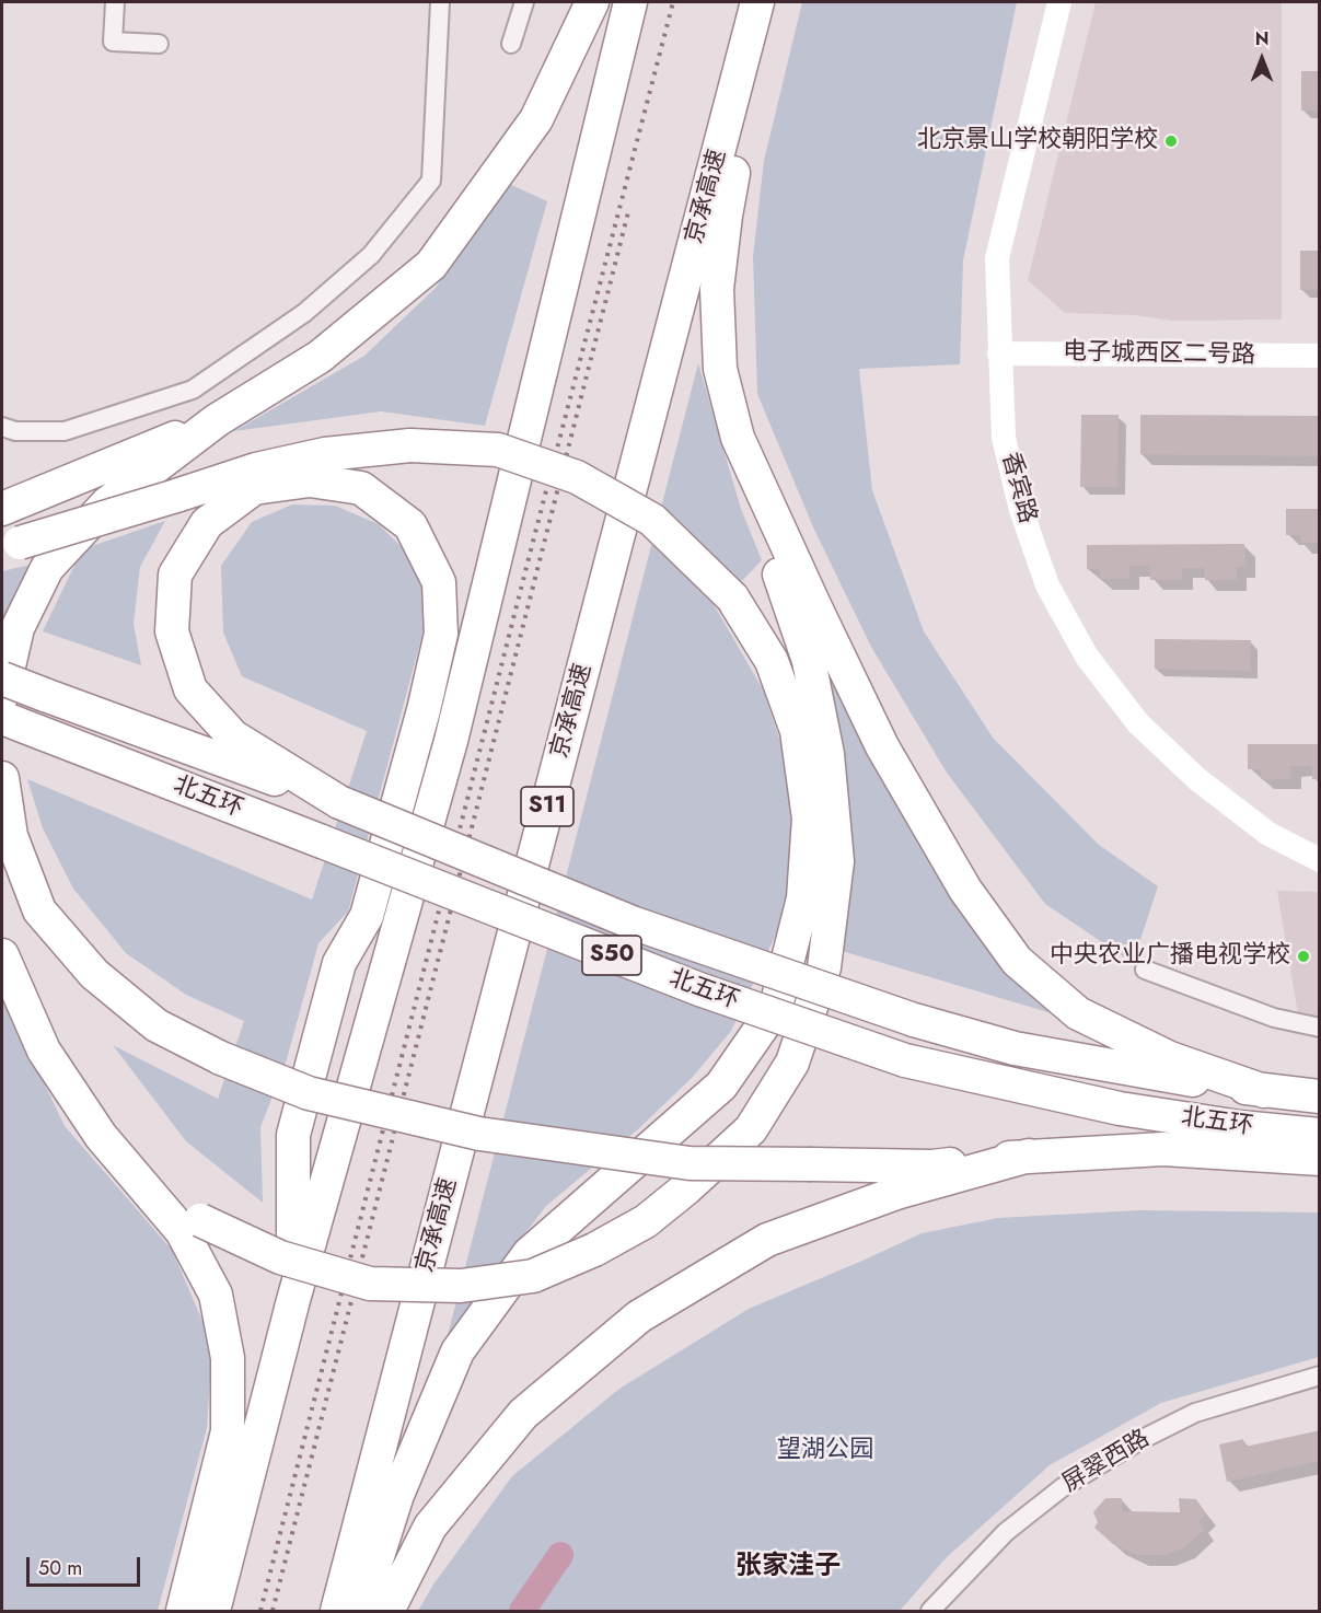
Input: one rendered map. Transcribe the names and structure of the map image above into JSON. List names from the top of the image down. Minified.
{"streets":{"highway":["京承高速","北五环","S11","S50"],"street":["电子城西区二号路","香宾路","屏翠西路"]},"crossings":[["电子城西区二号路","香宾路"]],"districts":["张家洼子"],"parks":["望湖公园"],"places":["北京景山学校朝阳学校","中央农业广播电视学校"],"scale_bar":"50 m","north":"top"}
